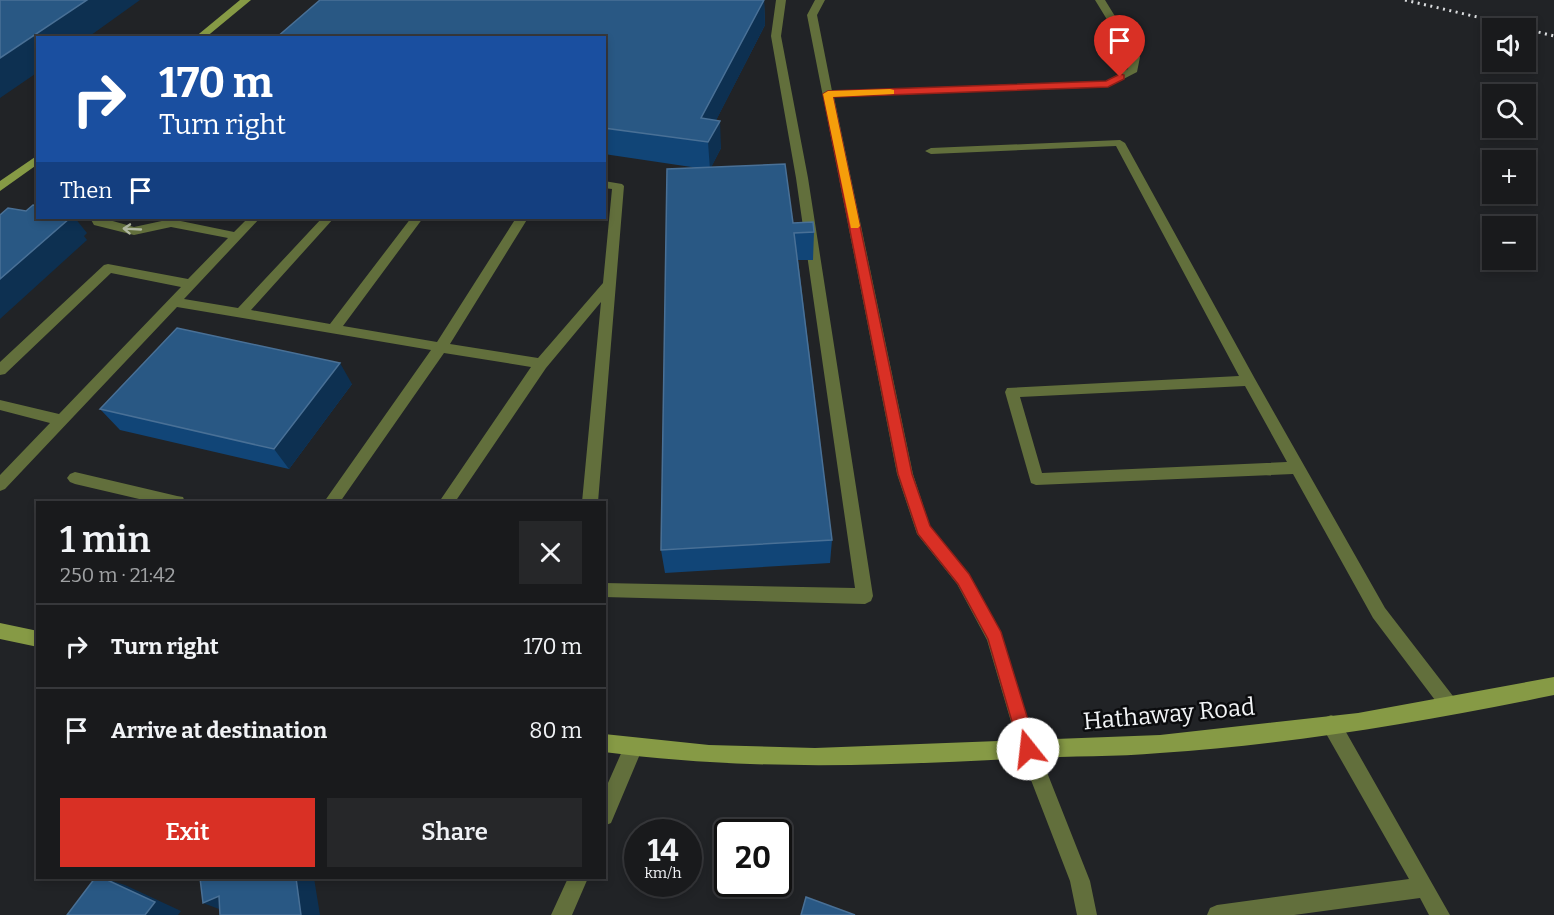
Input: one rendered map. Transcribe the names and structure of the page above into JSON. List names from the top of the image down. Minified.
{"streets":{"main road":["Hathaway Road"]},"page":{"map_buttons":["+","−"],"turn":["170 m","Turn right"],"then":"Then","heading":["1 min","250 m · 21:42"],"list":[{"name":"Turn right","value":"170 m"},{"name":"Arrive at destination","value":"80 m"}],"buttons":["Exit","Share"],"speed":"14 km/h","limit":"20"}}
